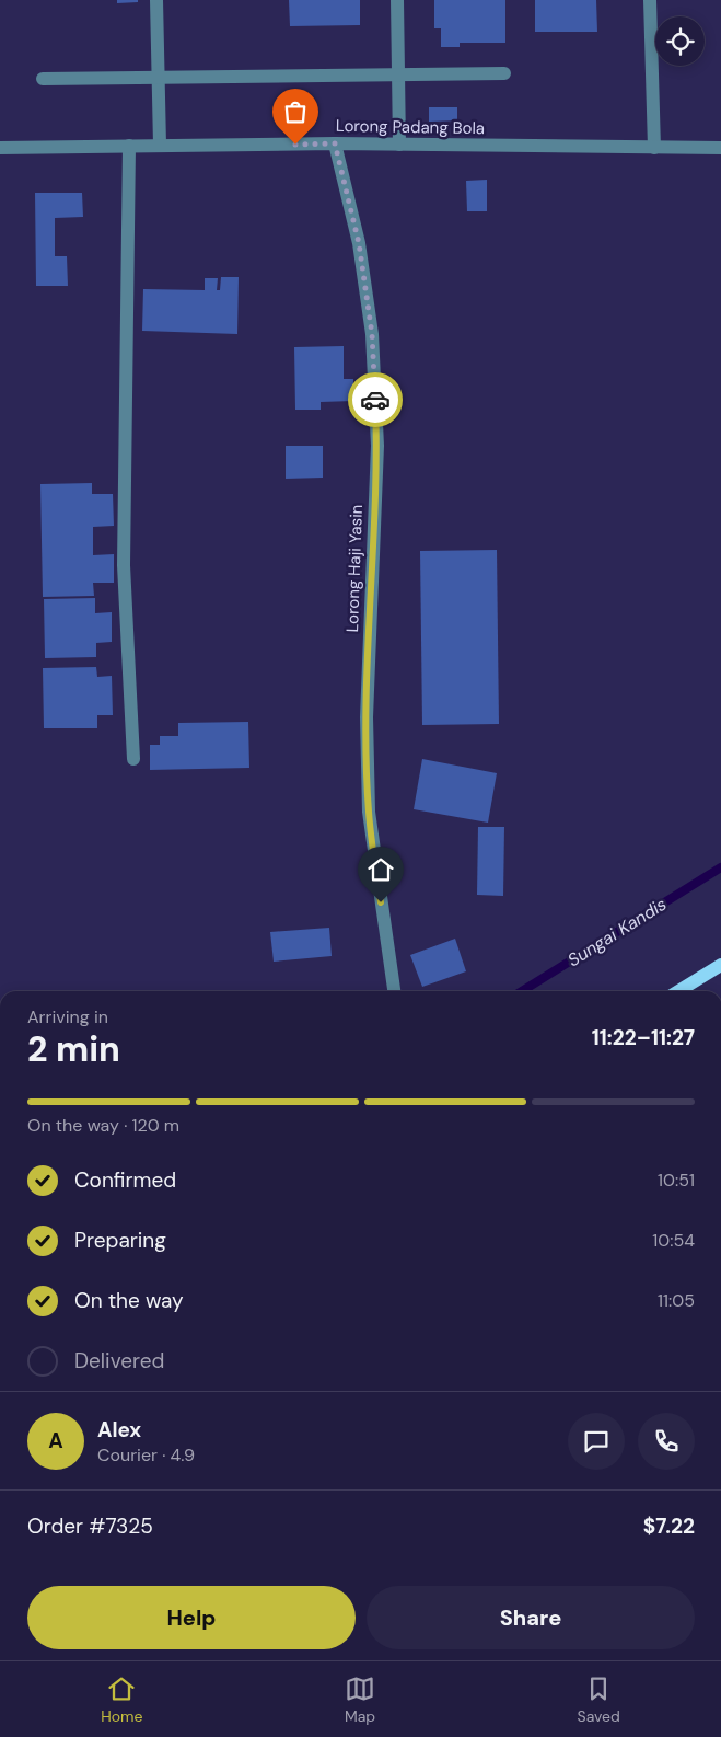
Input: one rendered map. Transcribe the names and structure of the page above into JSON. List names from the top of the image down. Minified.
{"streets":{"street":["Lorong Padang Bola","Lorong Haji Yasin"]},"crossings":[["Lorong Padang Bola","Lorong Haji Yasin"]],"water":["Sungai Kandis"],"page":{"heading":["2 min","Arriving in","11:22–11:27"],"panel":["Alex","Courier · 4.9","Order #7325","$7.22"],"bar":"On the way · 120 m","list":[["Confirmed","10:51"],["Preparing","10:54"],["On the way","11:05"],"Delivered"],"round":"A","buttons":["Help","Share"],"tabs":["Home","Map","Saved"]}}
